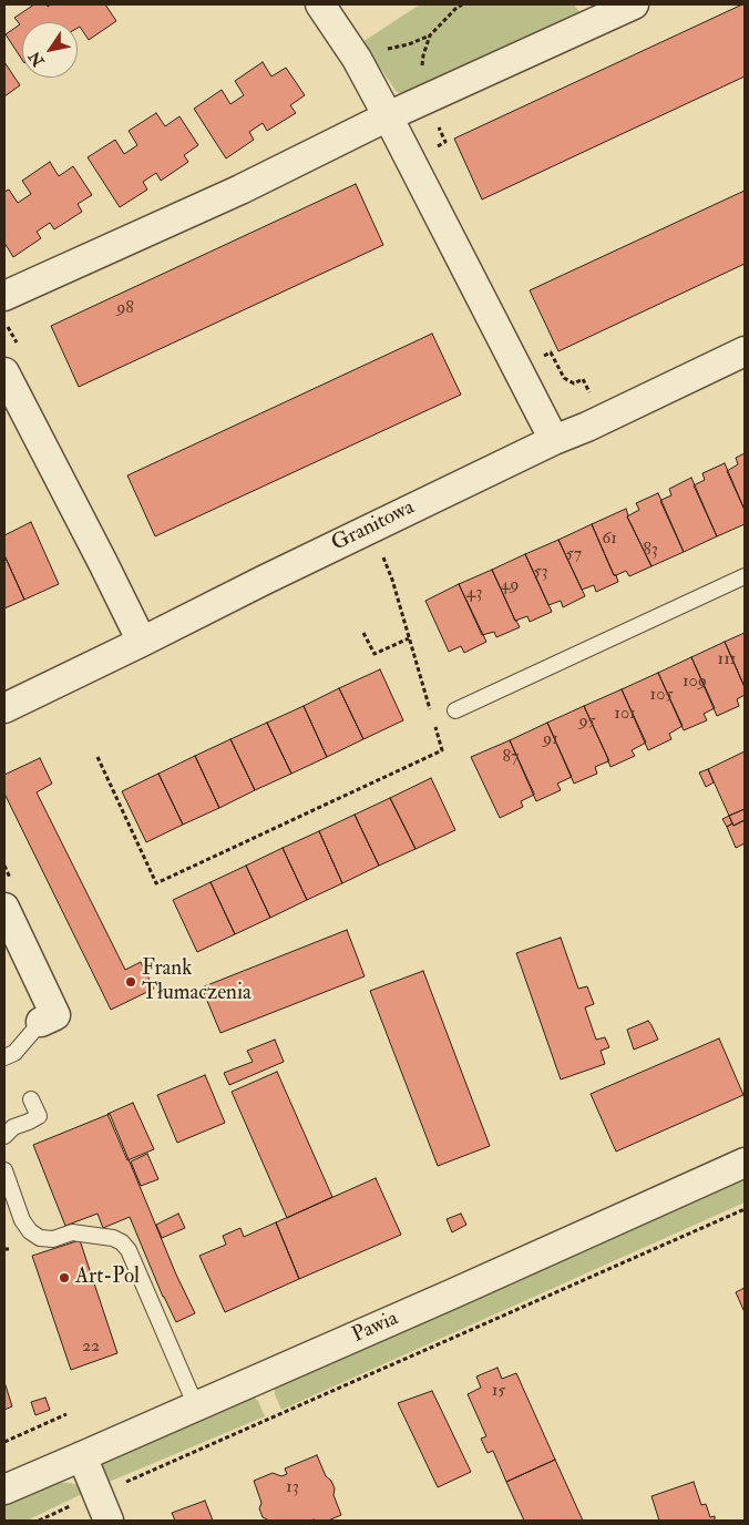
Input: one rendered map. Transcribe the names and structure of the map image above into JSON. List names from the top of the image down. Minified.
{"streets":{"street":["Granitowa","Pawia"]},"places":["Frank Tłumaczenia","Art-Pol"],"house_numbers":["98","61","83","57","53","49","43","111","109","105","101","95","91","87","22","15","13"],"north":"bottom left"}
